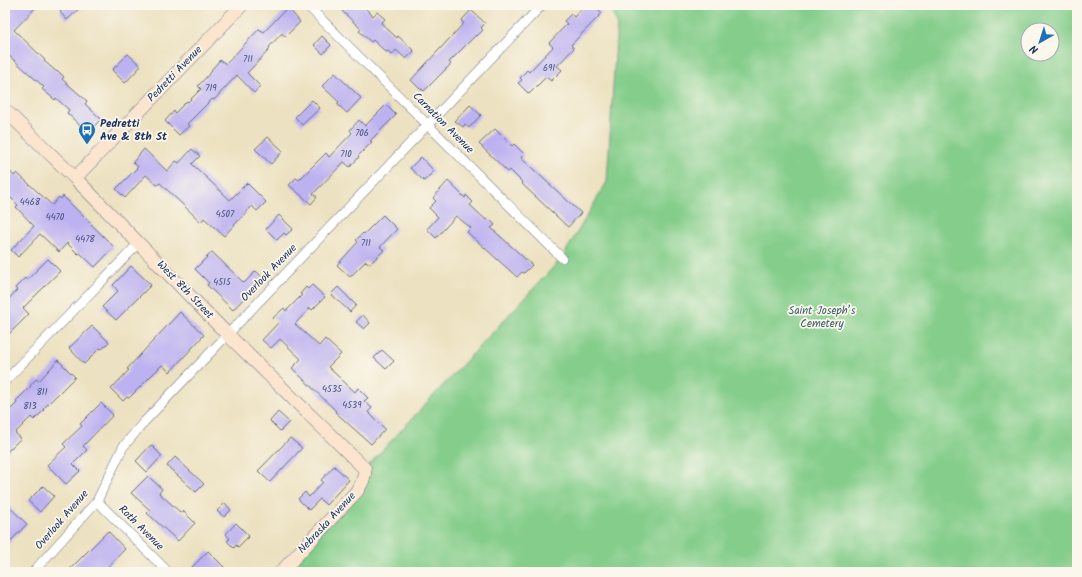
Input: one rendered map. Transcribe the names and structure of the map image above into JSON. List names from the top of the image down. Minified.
{"streets":{"street":["Pedretti Avenue","Carnation Avenue","Overlook Avenue","West 8th Street","Nebraska Avenue","Roth Avenue"]},"crossings":[["Pedretti Avenue","West 8th Street"],["Carnation Avenue","Overlook Avenue"],["Overlook Avenue","West 8th Street"],["Overlook Avenue","Roth Avenue"],["West 8th Street","Nebraska Avenue"]],"parks":["Saint Joseph’s Cemetery"],"places":{"bus stop":["Pedretti Ave & 8th St"]},"house_numbers":["711","691","719","706","710","4468","4507","4470","4478","711","4515","4535","811","4539","813"],"north":"bottom left"}
